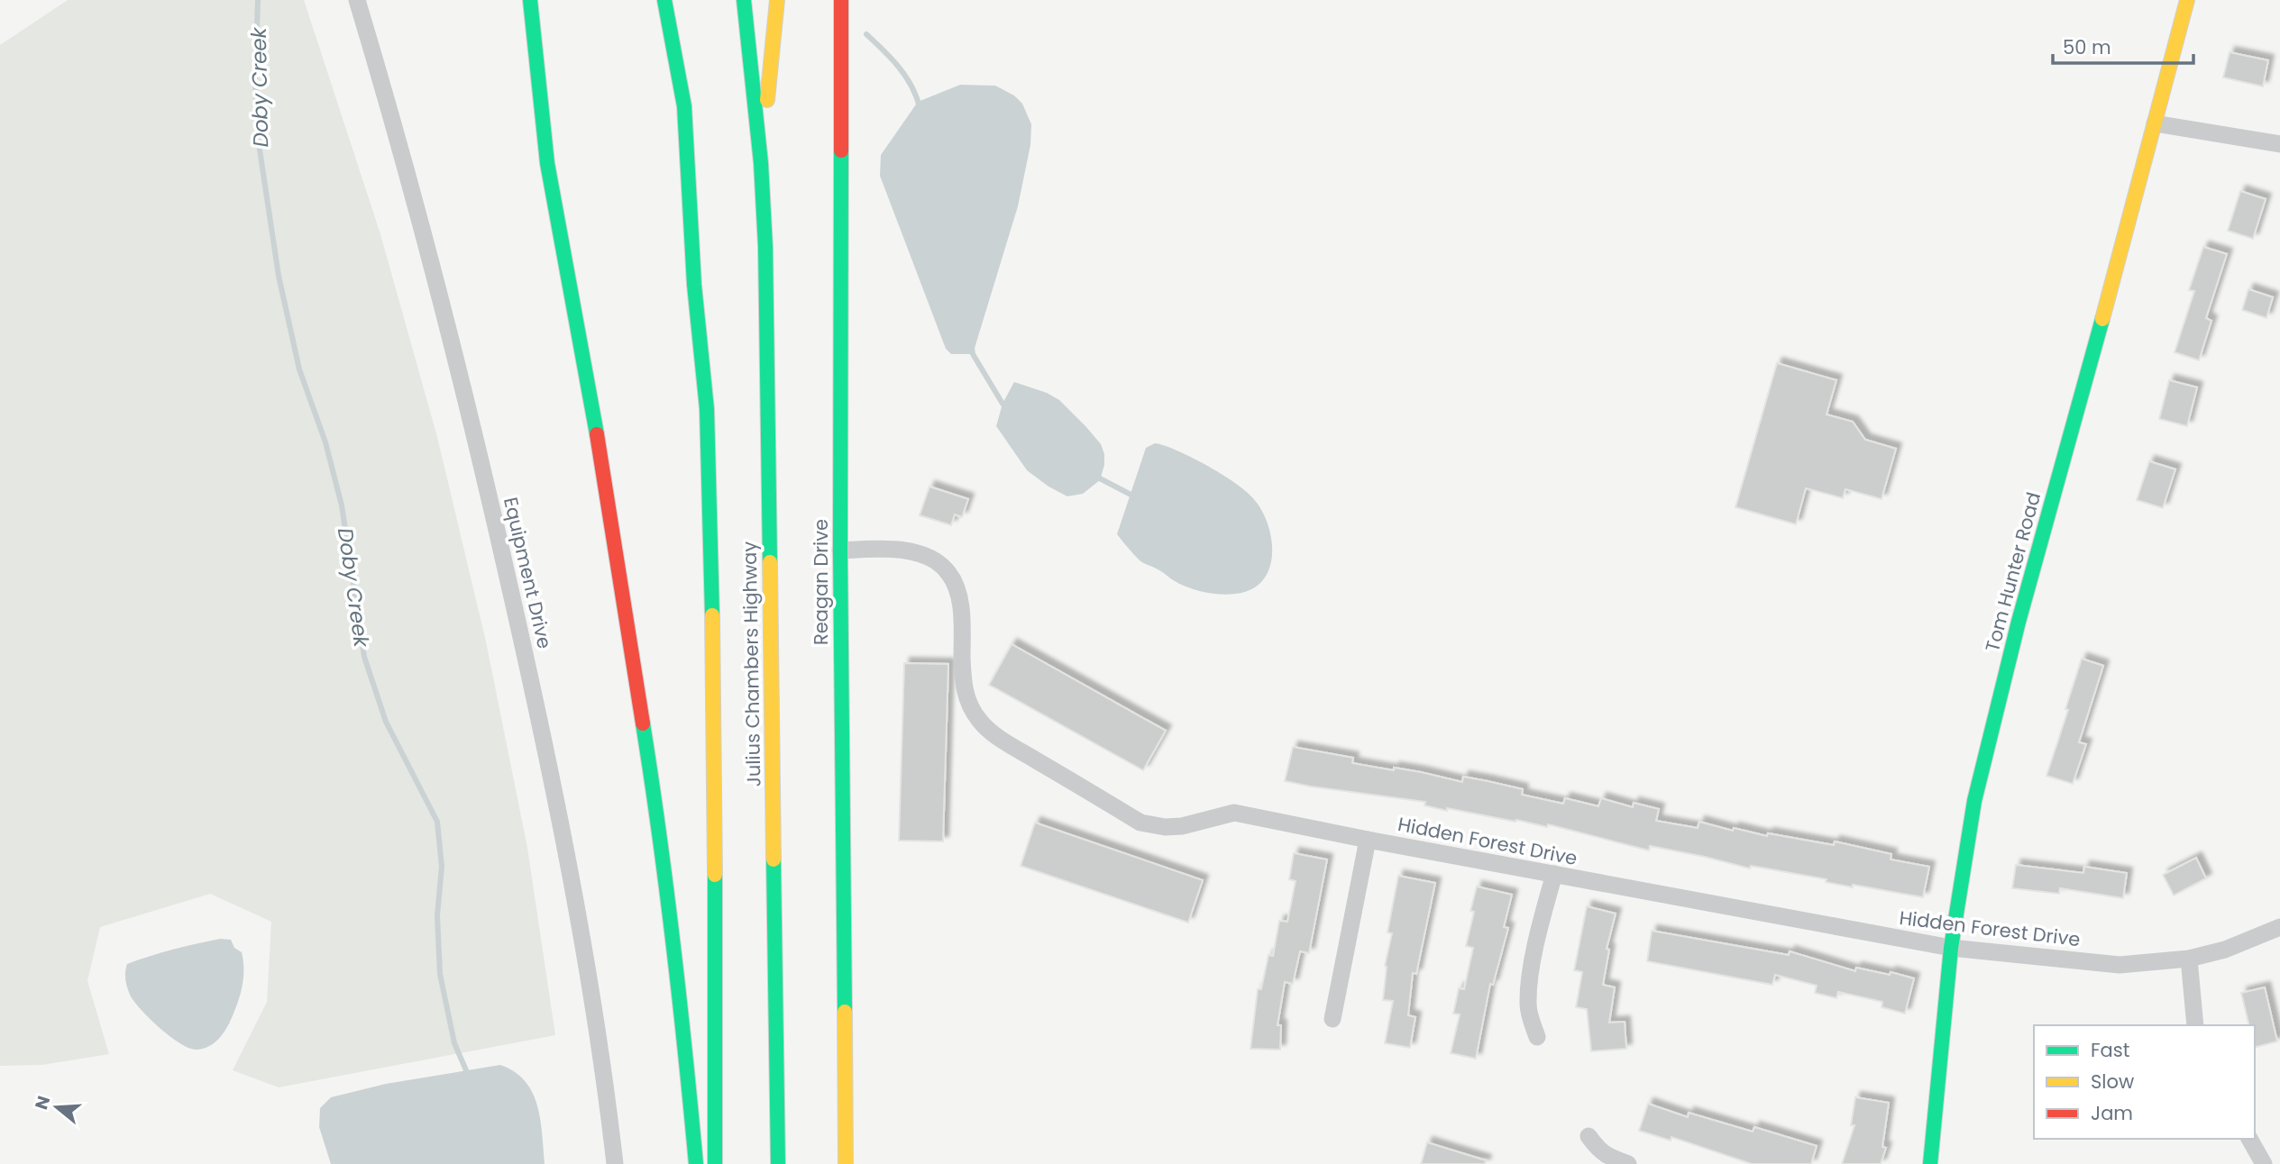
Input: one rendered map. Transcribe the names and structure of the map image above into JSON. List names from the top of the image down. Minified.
{"streets":{"main road":["Tom Hunter Road","Reagan Drive","Julius Chambers Highway"],"street":["Equipment Drive","Hidden Forest Drive"]},"crossings":[["Tom Hunter Road","Hidden Forest Drive"],["Reagan Drive","Hidden Forest Drive"]],"water":["Doby Creek"],"legend":["Fast","Slow","Jam"],"scale_bar":"50 m","north":"left"}
